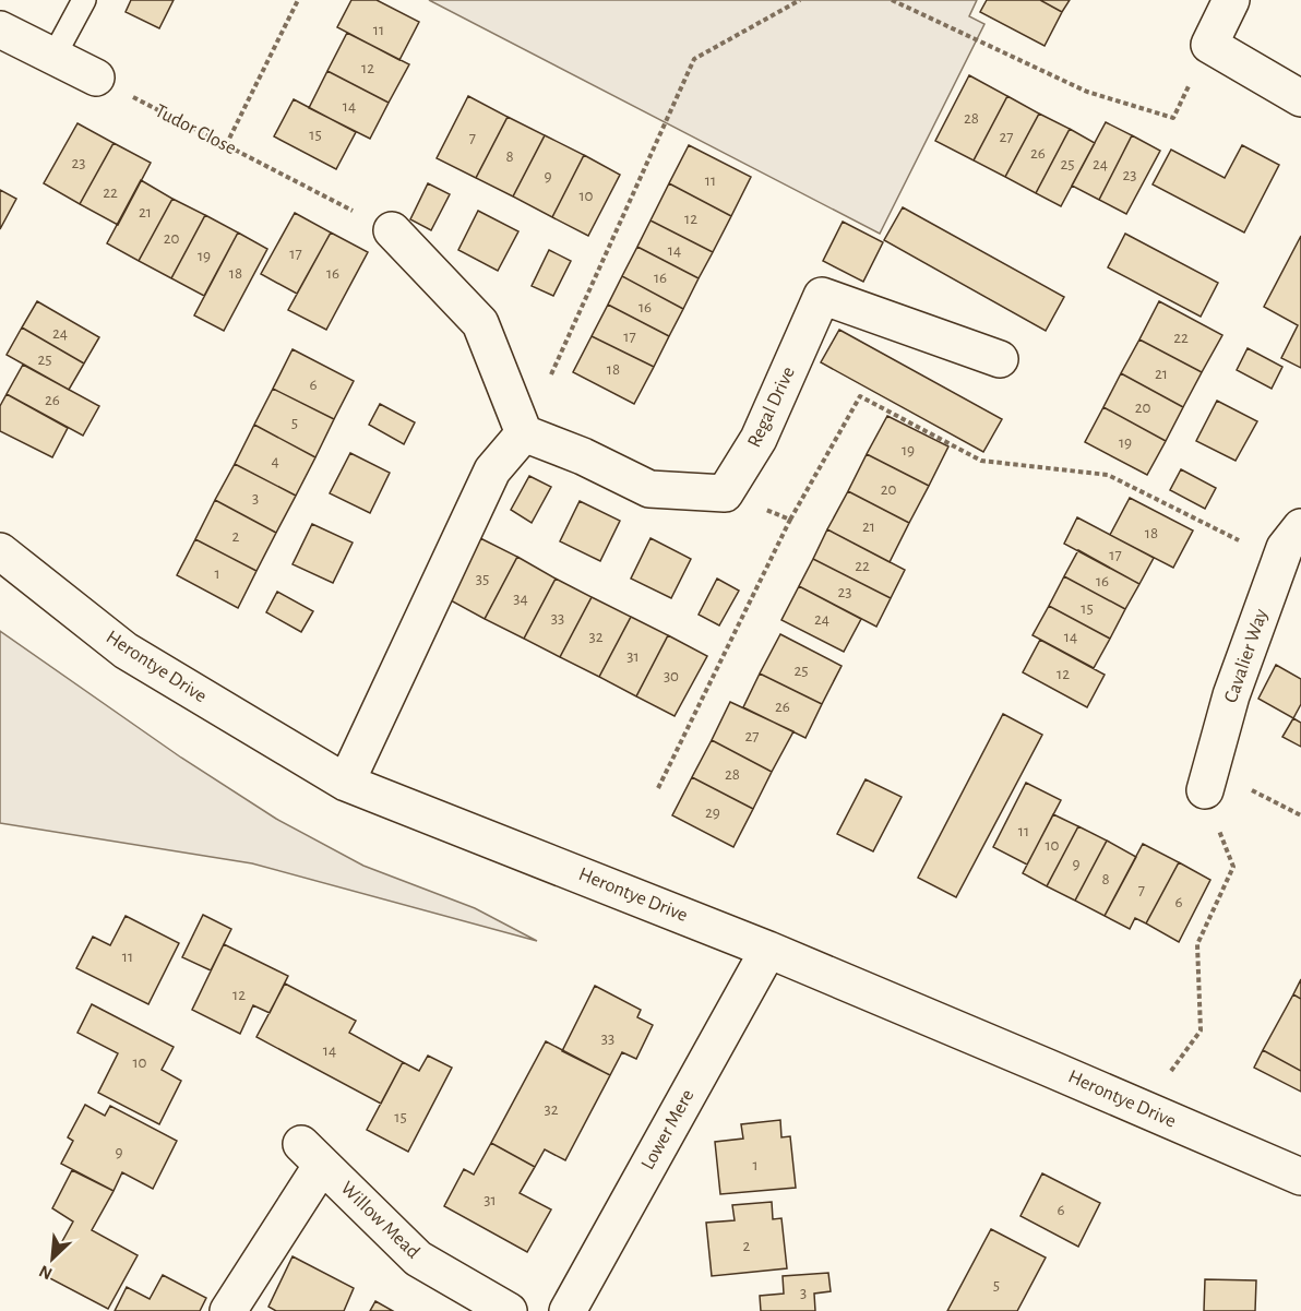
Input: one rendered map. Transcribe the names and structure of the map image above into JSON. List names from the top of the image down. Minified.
{"streets":{"street":["Regal Drive","Cavalier Way","Herontye Drive","Lower Mere","Willow Mead"],"path":["Tudor Close"]},"crossings":[["Herontye Drive","Lower Mere"]],"house_numbers":["11","12","14","28","15","27","7","26","8","23","25","24","23","9","11","22","10","21","12","20","14","17","19","18","16","16","16","24","17","22","25","18","21","6","26","20","5","19","19","4","20","3","21","18","2","17","22","1","35","16","23","34","15","33","24","32","14","31","25","12","30","26","27","28","29","11","10","9","8","7","6","11","12","33","14","10","32","15","9","1","31","6","2","5","3"],"north":"bottom left"}
